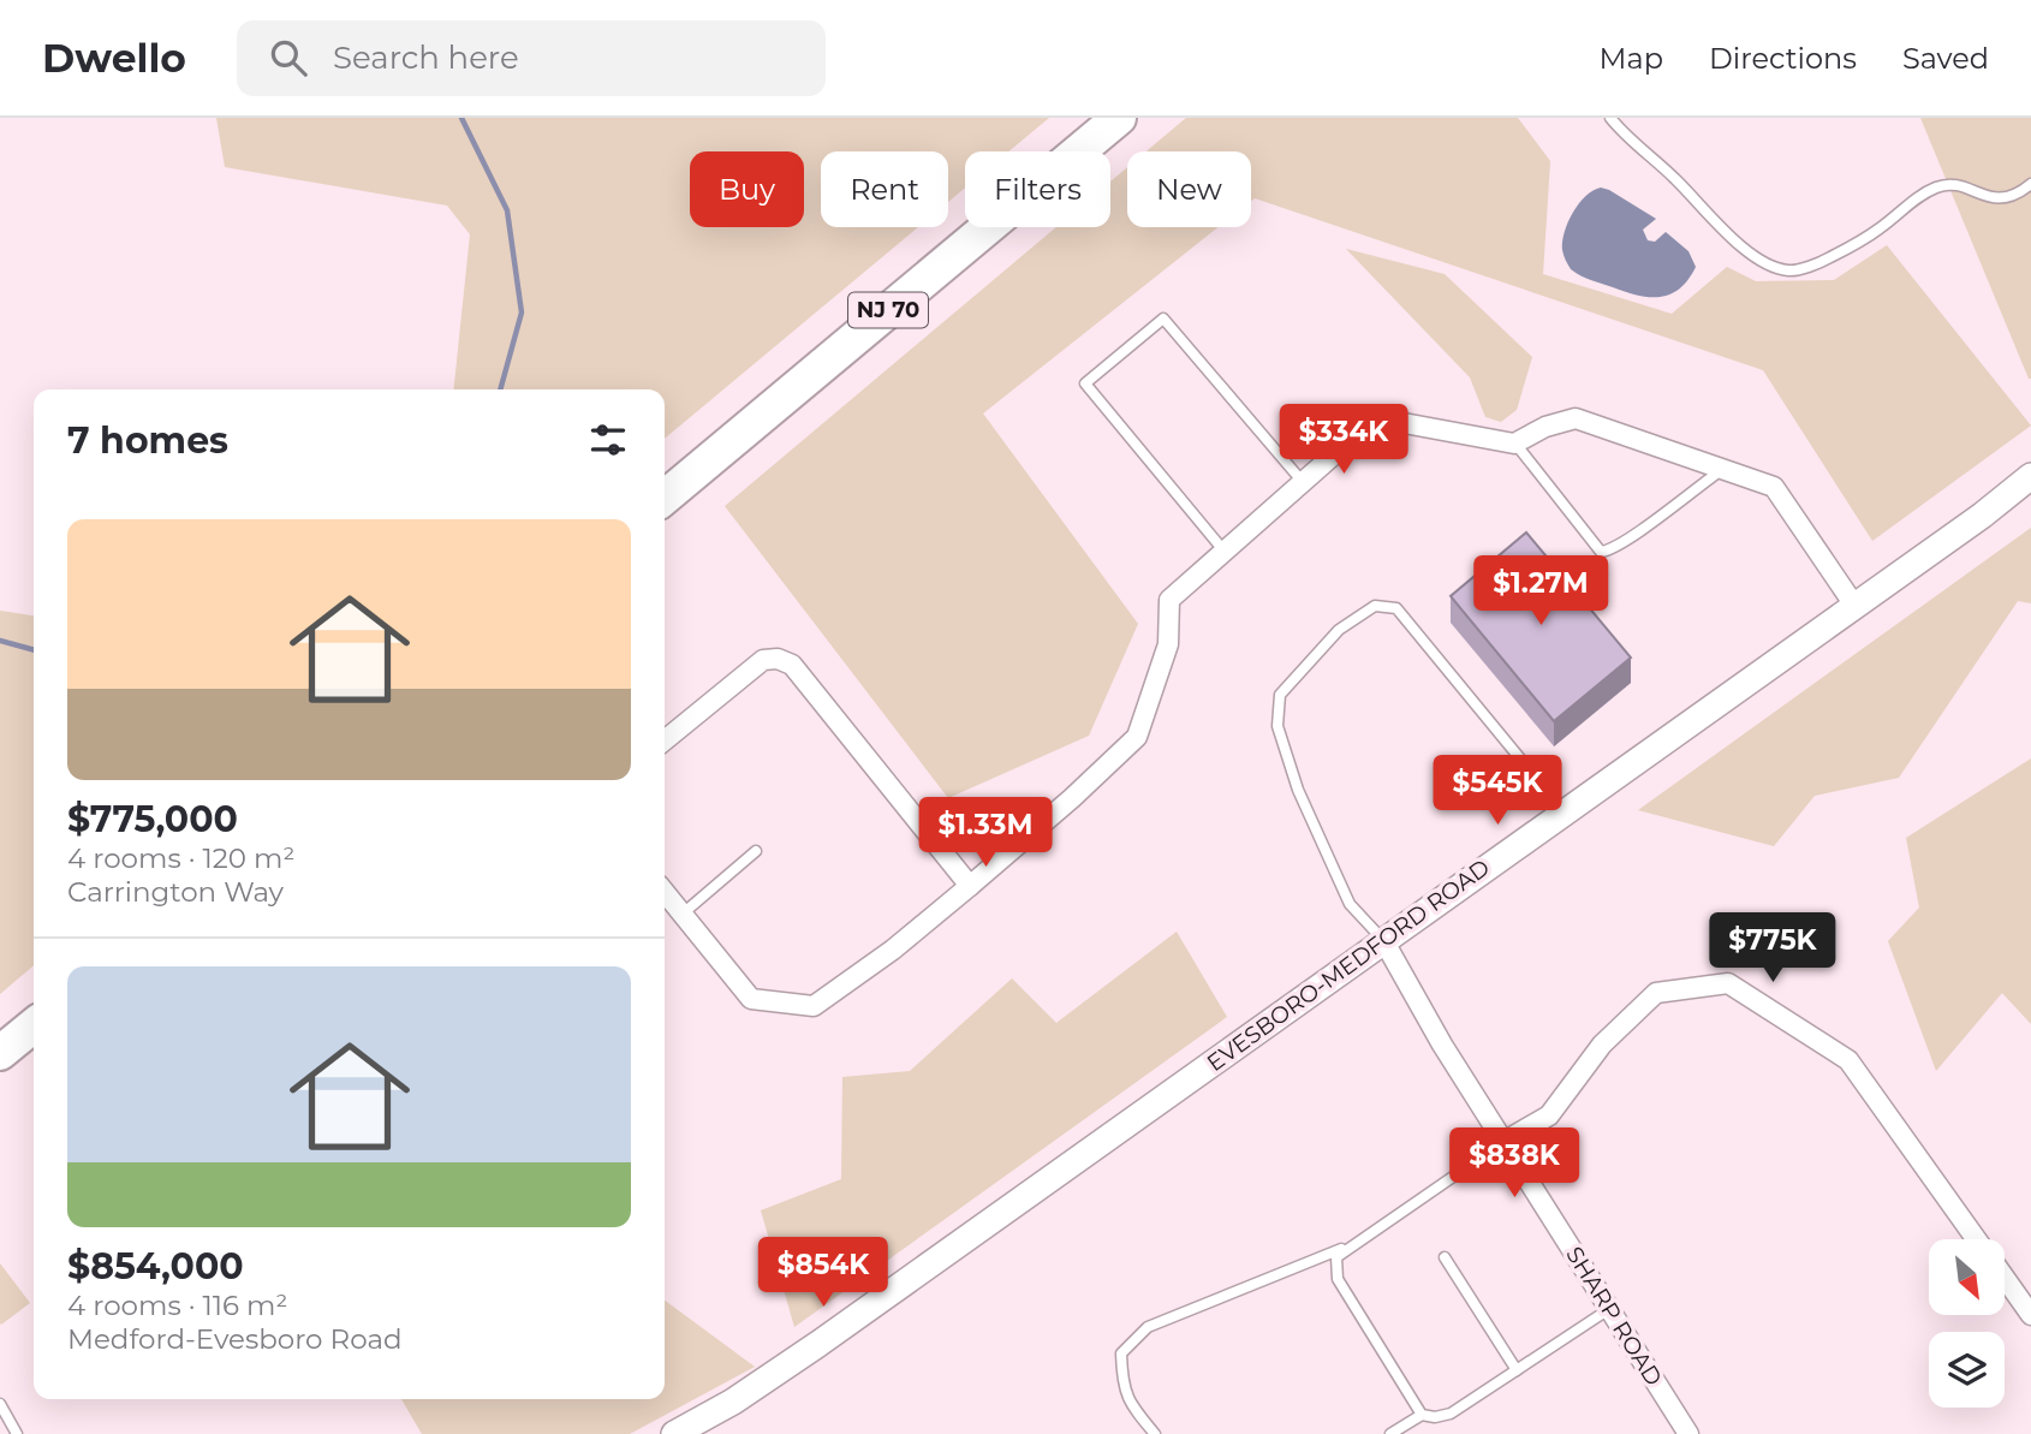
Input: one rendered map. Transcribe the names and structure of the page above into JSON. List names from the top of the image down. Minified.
{"streets":{"highway":["NJ 70"],"street":["EVESBORO-MEDFORD ROAD","SHARP ROAD"]},"crossings":[["EVESBORO-MEDFORD ROAD","SHARP ROAD"]],"north":"bottom right","page":{"header":"Dwello","search":"Search here","nav":["Map","Directions","Saved"],"chip":["Buy","Rent","Filters","New"],"heading":"7 homes","price":["$334K","$1.27M","$545K","$1.33M","$775K","$838K","$854K"],"list":[{"name":"$775,000","note":"4 rooms · 120 m² · Carrington Way"},{"name":"$854,000","note":"4 rooms · 116 m² · Medford-Evesboro Road"}]}}
